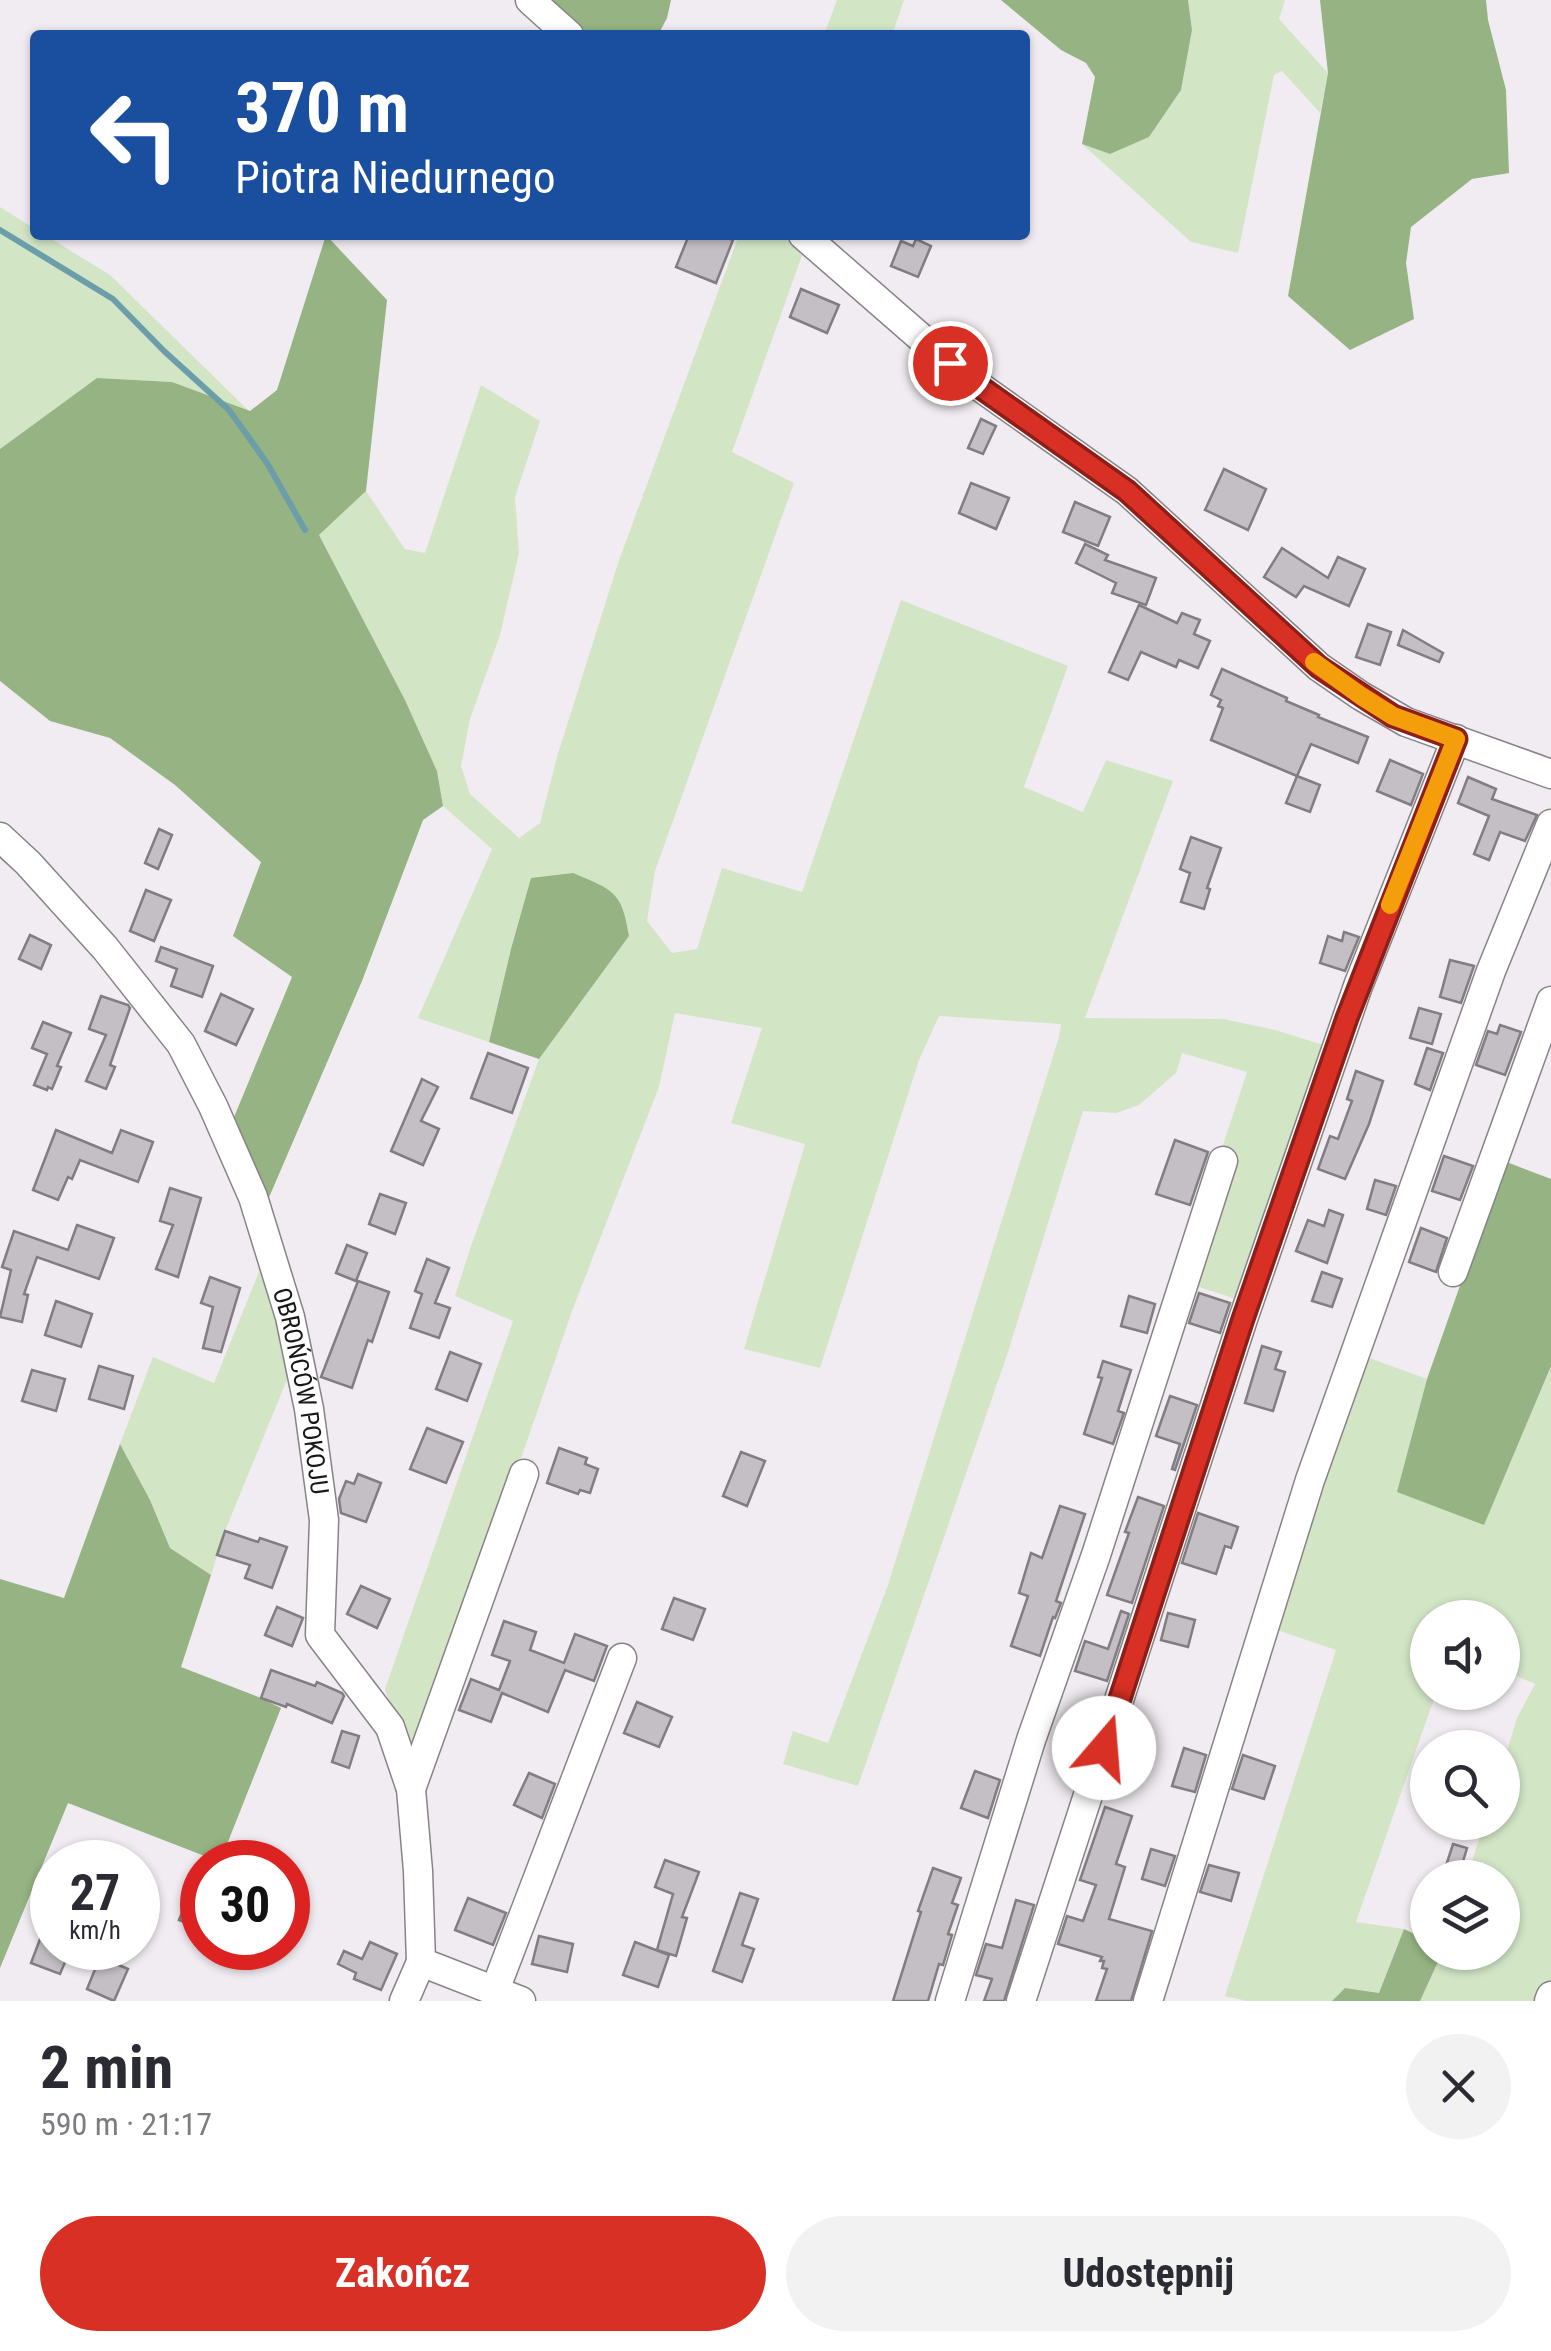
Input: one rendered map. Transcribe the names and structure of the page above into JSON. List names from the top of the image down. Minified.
{"streets":{"street":["OBROŃCÓW POKOJU"]},"page":{"turn":["370 m","Piotra Niedurnego"],"speed":"27 km/h","limit":"30","heading":["2 min","590 m · 21:17"],"buttons":["Zakończ","Udostępnij"]}}
